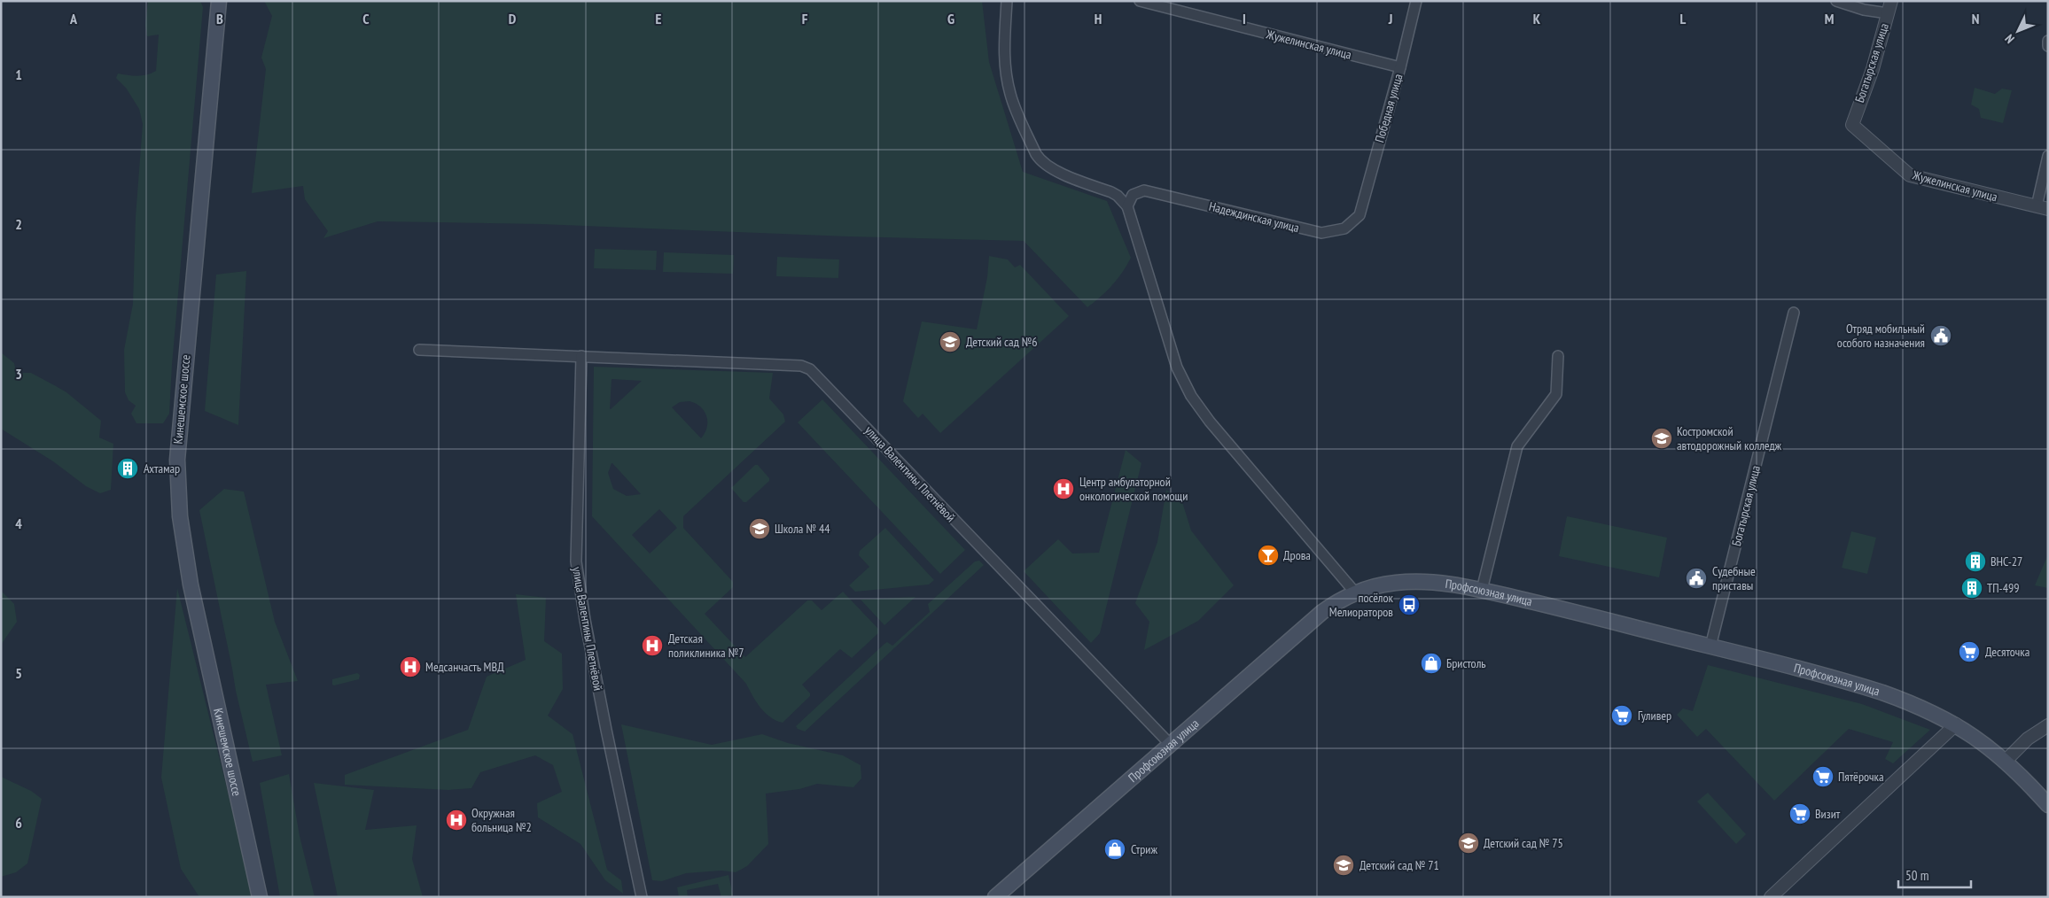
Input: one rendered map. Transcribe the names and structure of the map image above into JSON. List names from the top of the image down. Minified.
{"streets":{"main road":["Кинешемское шоссе","Профсоюзная улица"],"street":["Жужелинская улица","Богатырская улица","Победная улица","Надеждинская улица","улица Валентины Плетнёвой"]},"crossings":[["Жужелинская улица","Богатырская улица"],["Жужелинская улица","Победная улица"],["Богатырская улица","Профсоюзная улица"],["Победная улица","Надеждинская улица"],["улица Валентины Плетнёвой","Профсоюзная улица"]],"places":{"public building":["Отряд мобильный особого назначения","Судебные приставы"],"school or university":["Детский сад №6","Костромской автодорожный колледж","Школа № 44","Детский сад № 75","Детский сад № 71"],"building":["Ахтамар","ВНС-27","ТП-499"],"hospital":["Центр амбулаторной онкологической помощи","Детская поликлиника №7","Медсанчасть МВД","Окружная больница №2"],"bar":["Дрова"],"bus stop":["посёлок Мелиораторов"],"supermarket":["Десяточка","Гуливер","Пятёрочка","Визит"],"shop":["Бристоль","Стриж"]},"scale_bar":"50 m","north":"bottom left","grid":{"columns":["A","B","C","D","E","F","G","H","I","J","K","L","M","N"],"rows":["1","2","3","4","5","6"]}}
